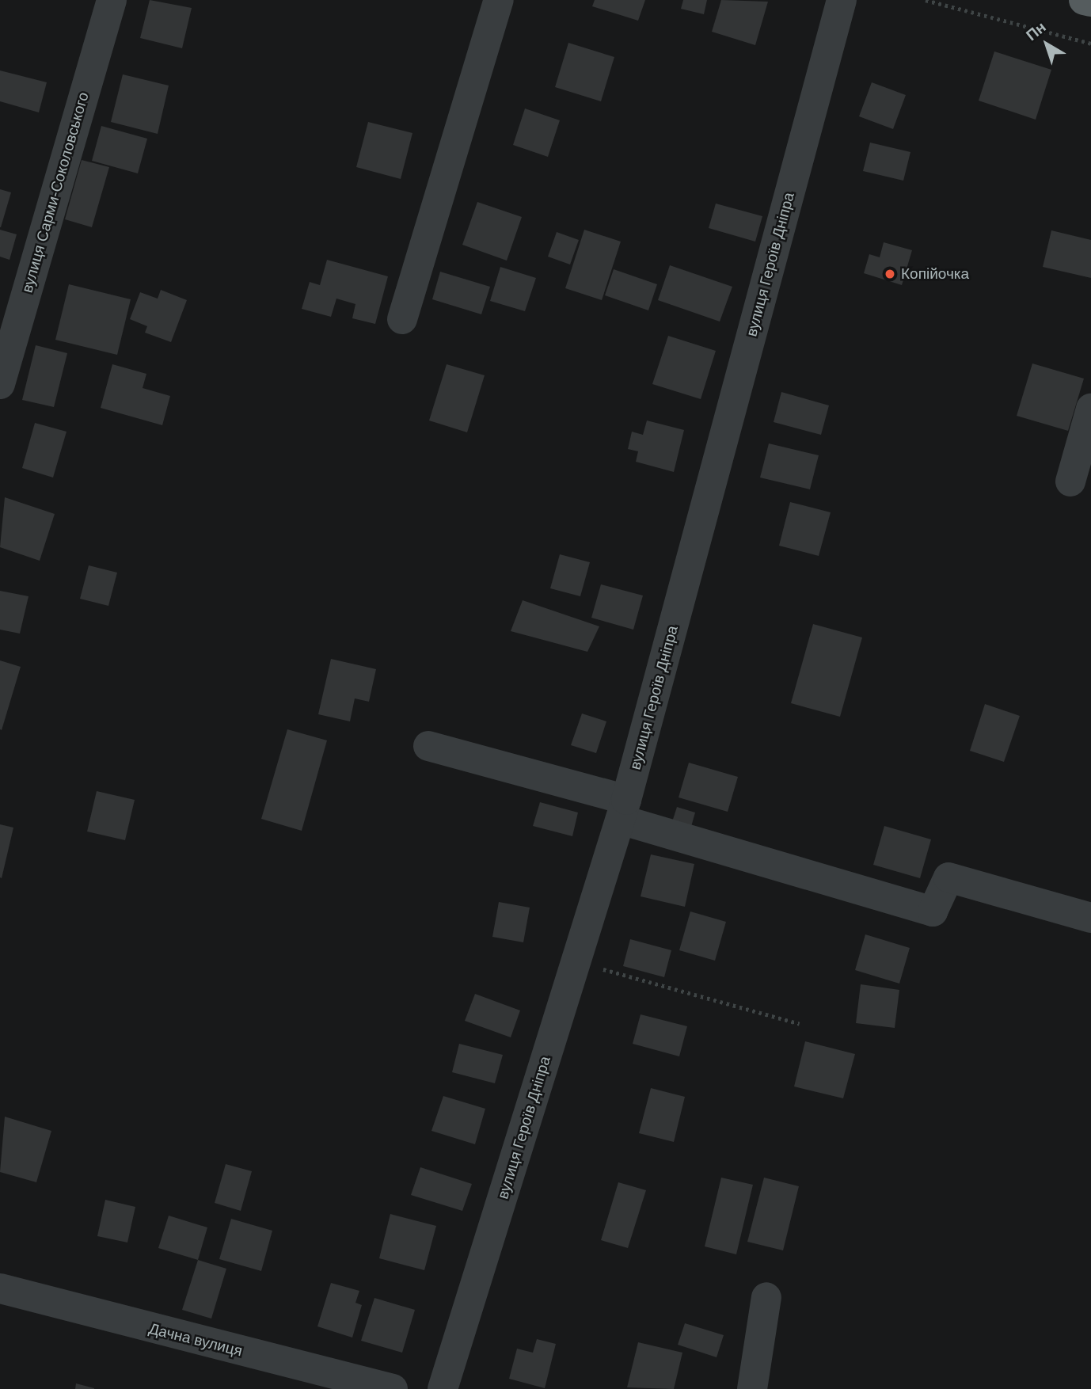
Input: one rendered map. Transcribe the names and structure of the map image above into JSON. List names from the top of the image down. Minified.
{"streets":{"street":["вулиця Сарми-Соколовського","вулиця Героїв Дніпра","Дачна вулиця"]},"places":["Копійочка"],"north":"top left"}
